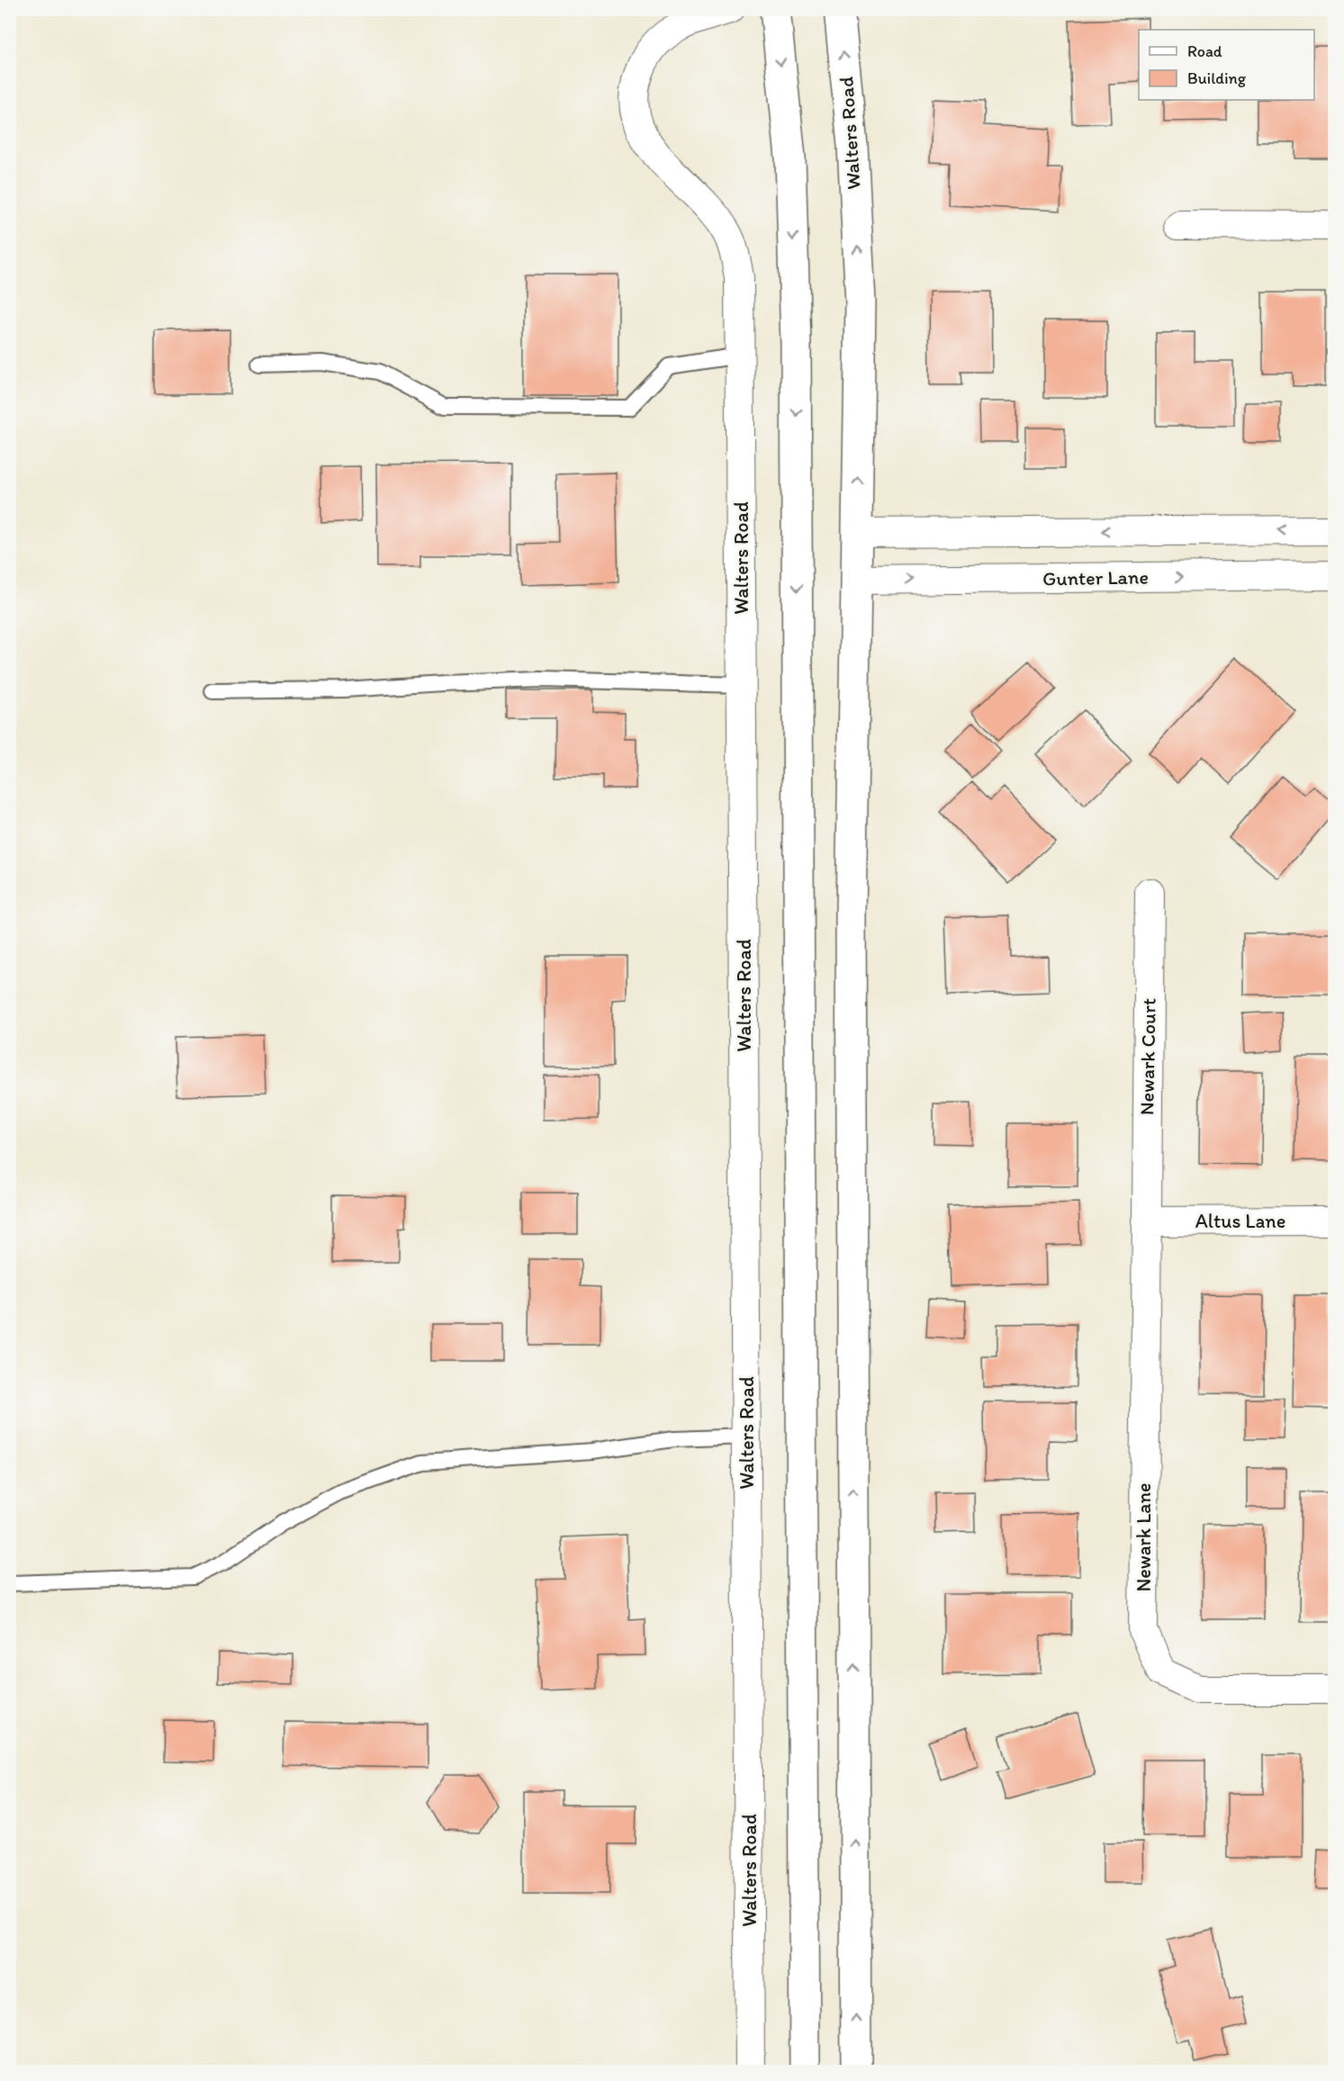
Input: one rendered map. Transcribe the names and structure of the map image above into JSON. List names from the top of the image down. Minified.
{"streets":{"main road":["Walters Road"],"street":["Gunter Lane","Newark Court","Altus Lane","Newark Lane"]},"crossings":[["Walters Road","Gunter Lane"],["Newark Court","Altus Lane"],["Newark Court","Newark Lane"],["Altus Lane","Newark Lane"]],"legend":["Road","Building"]}
